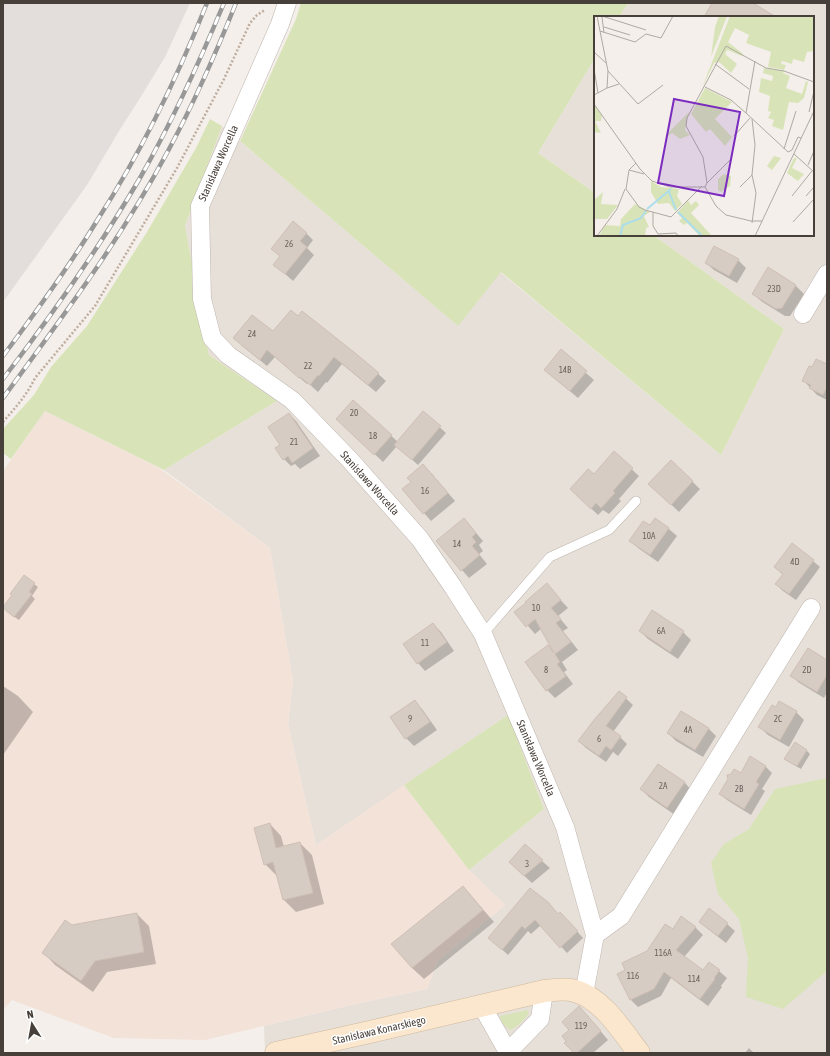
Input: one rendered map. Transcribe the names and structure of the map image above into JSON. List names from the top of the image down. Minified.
{"streets":{"street":["Stanisława Worcella","Stanisława Konarskiego"]},"crossings":[["Stanisława Worcella","Stanisława Konarskiego"]],"house_numbers":["26","23D","24","22","14B","20","18","21","16","10A","14","4D","10","6A","11","8","2D","9","2C","4A","6","2A","2B","3","116A","116","114","119"],"north":"top"}
